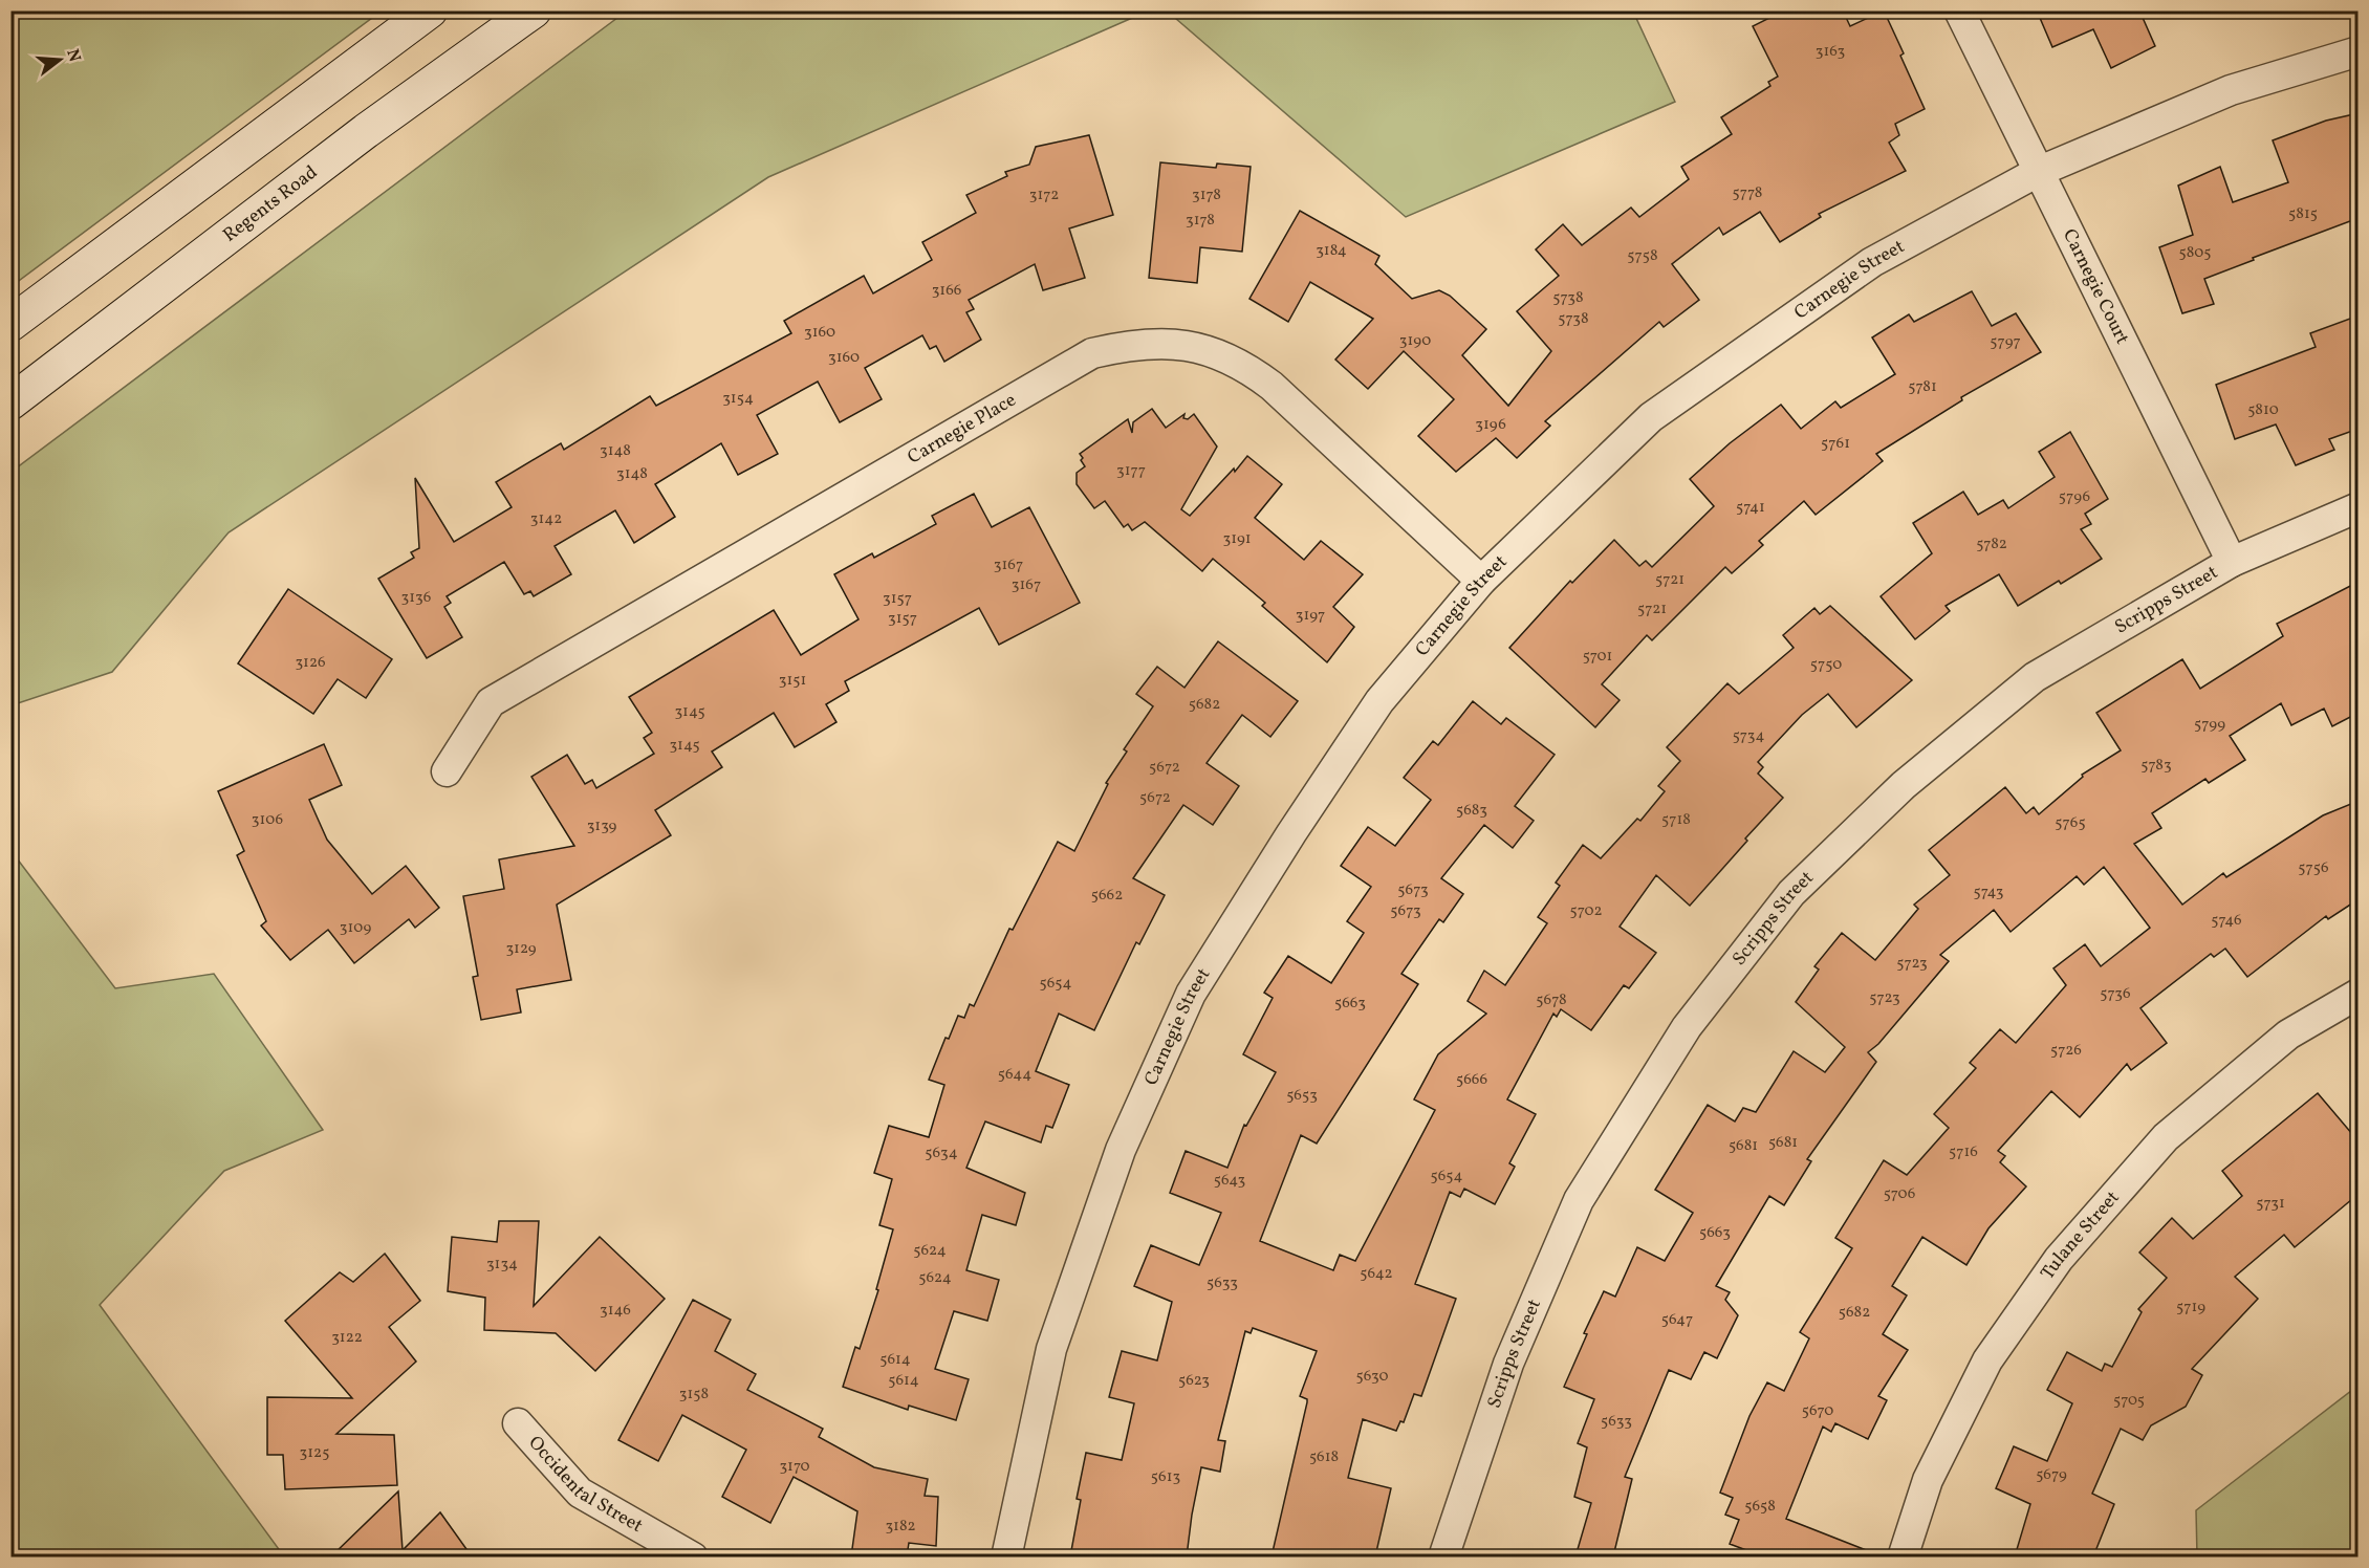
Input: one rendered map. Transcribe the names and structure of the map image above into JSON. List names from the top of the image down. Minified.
{"streets":{"main road":["Regents Road"],"street":["Carnegie Street","Carnegie Court","Carnegie Place","Scripps Street","Tulane Street","Occidental Street"]},"crossings":[["Carnegie Street","Carnegie Court"],["Carnegie Street","Carnegie Place"],["Carnegie Court","Scripps Street"]],"house_numbers":["3163","5778","3172","3178","5815","3178","3184","5805","5758","3166","5738","5738","3160","3190","5797","3160","5781","3154","5810","3196","5761","3148","3177","3148","5796","5741","3142","3191","5782","3167","5721","3167","3136","3157","5721","3197","3157","5701","3126","5750","3151","5682","3145","5799","5734","3145","5783","5672","5672","5683","3106","5718","5765","3139","5756","5673","5743","5662","5673","5702","5746","3109","3129","5723","5654","5736","5723","5678","5663","5726","5644","5666","5653","5681","5681","5716","5634","5654","5643","5706","5731","5663","5624","3134","5642","5624","5633","5719","3146","5682","5647","3122","5614","5630","5614","5623","3158","5705","5670","5633","3125","5618","3170","5679","5613","5658","3182"],"north":"right"}
